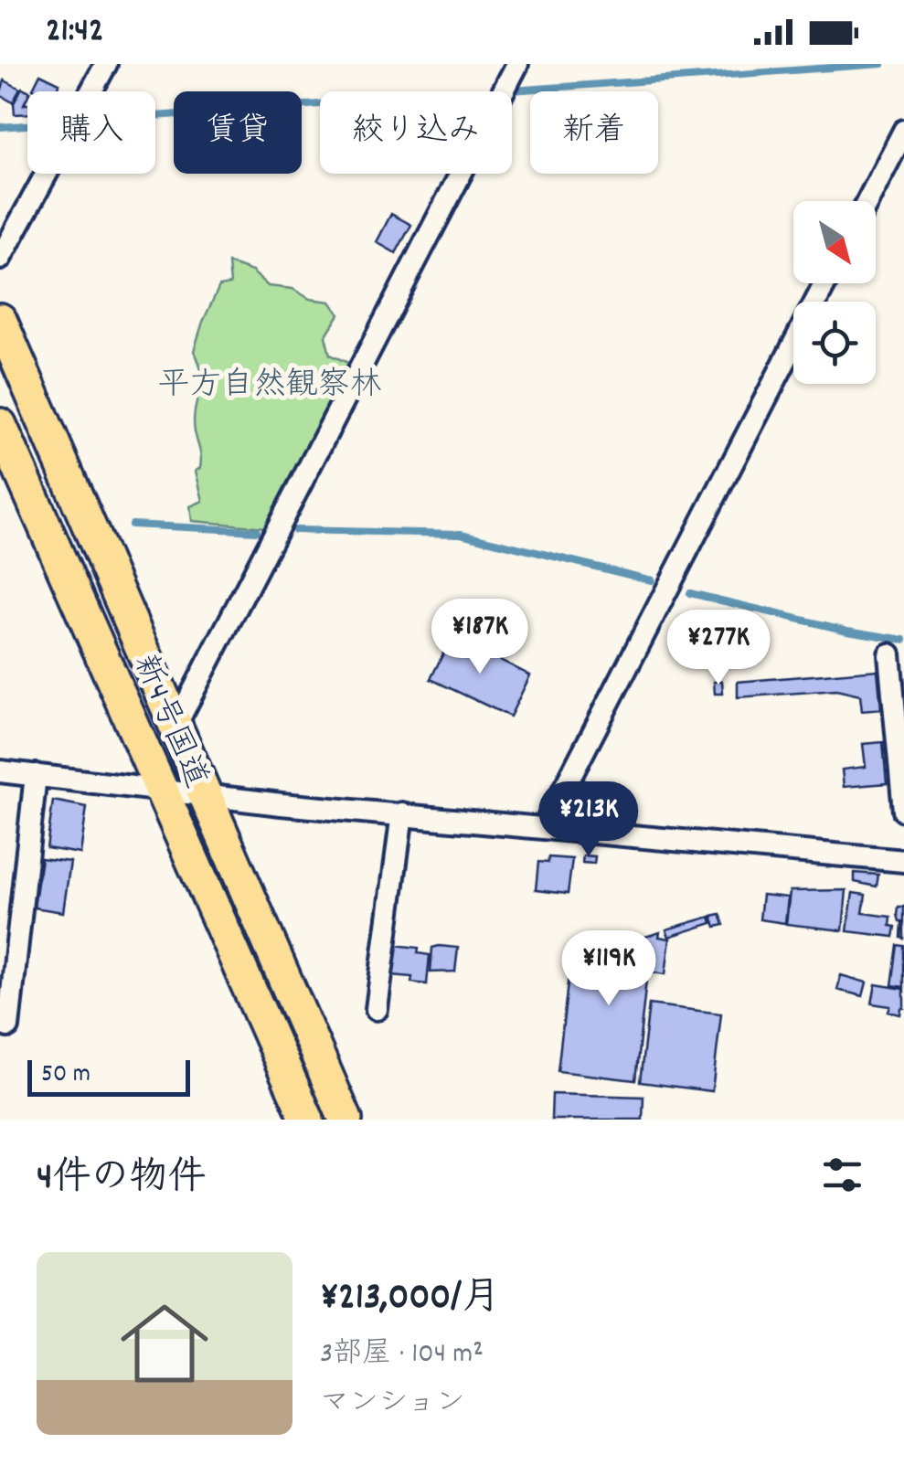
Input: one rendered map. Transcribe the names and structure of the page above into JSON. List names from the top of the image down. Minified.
{"streets":{"highway":["新4号国道"]},"parks":["平方自然観察林"],"scale_bar":"50 m","north":"bottom right","page":{"status":"21:42","chip":["購入","賃貸","絞り込み","新着"],"price":["¥187K","¥277K","¥213K","¥119K"],"scale":"50 m","heading":"4件の物件","list":[{"name":"¥213,000/月","note":"3部屋 · 104 m² · マンション"}]}}
